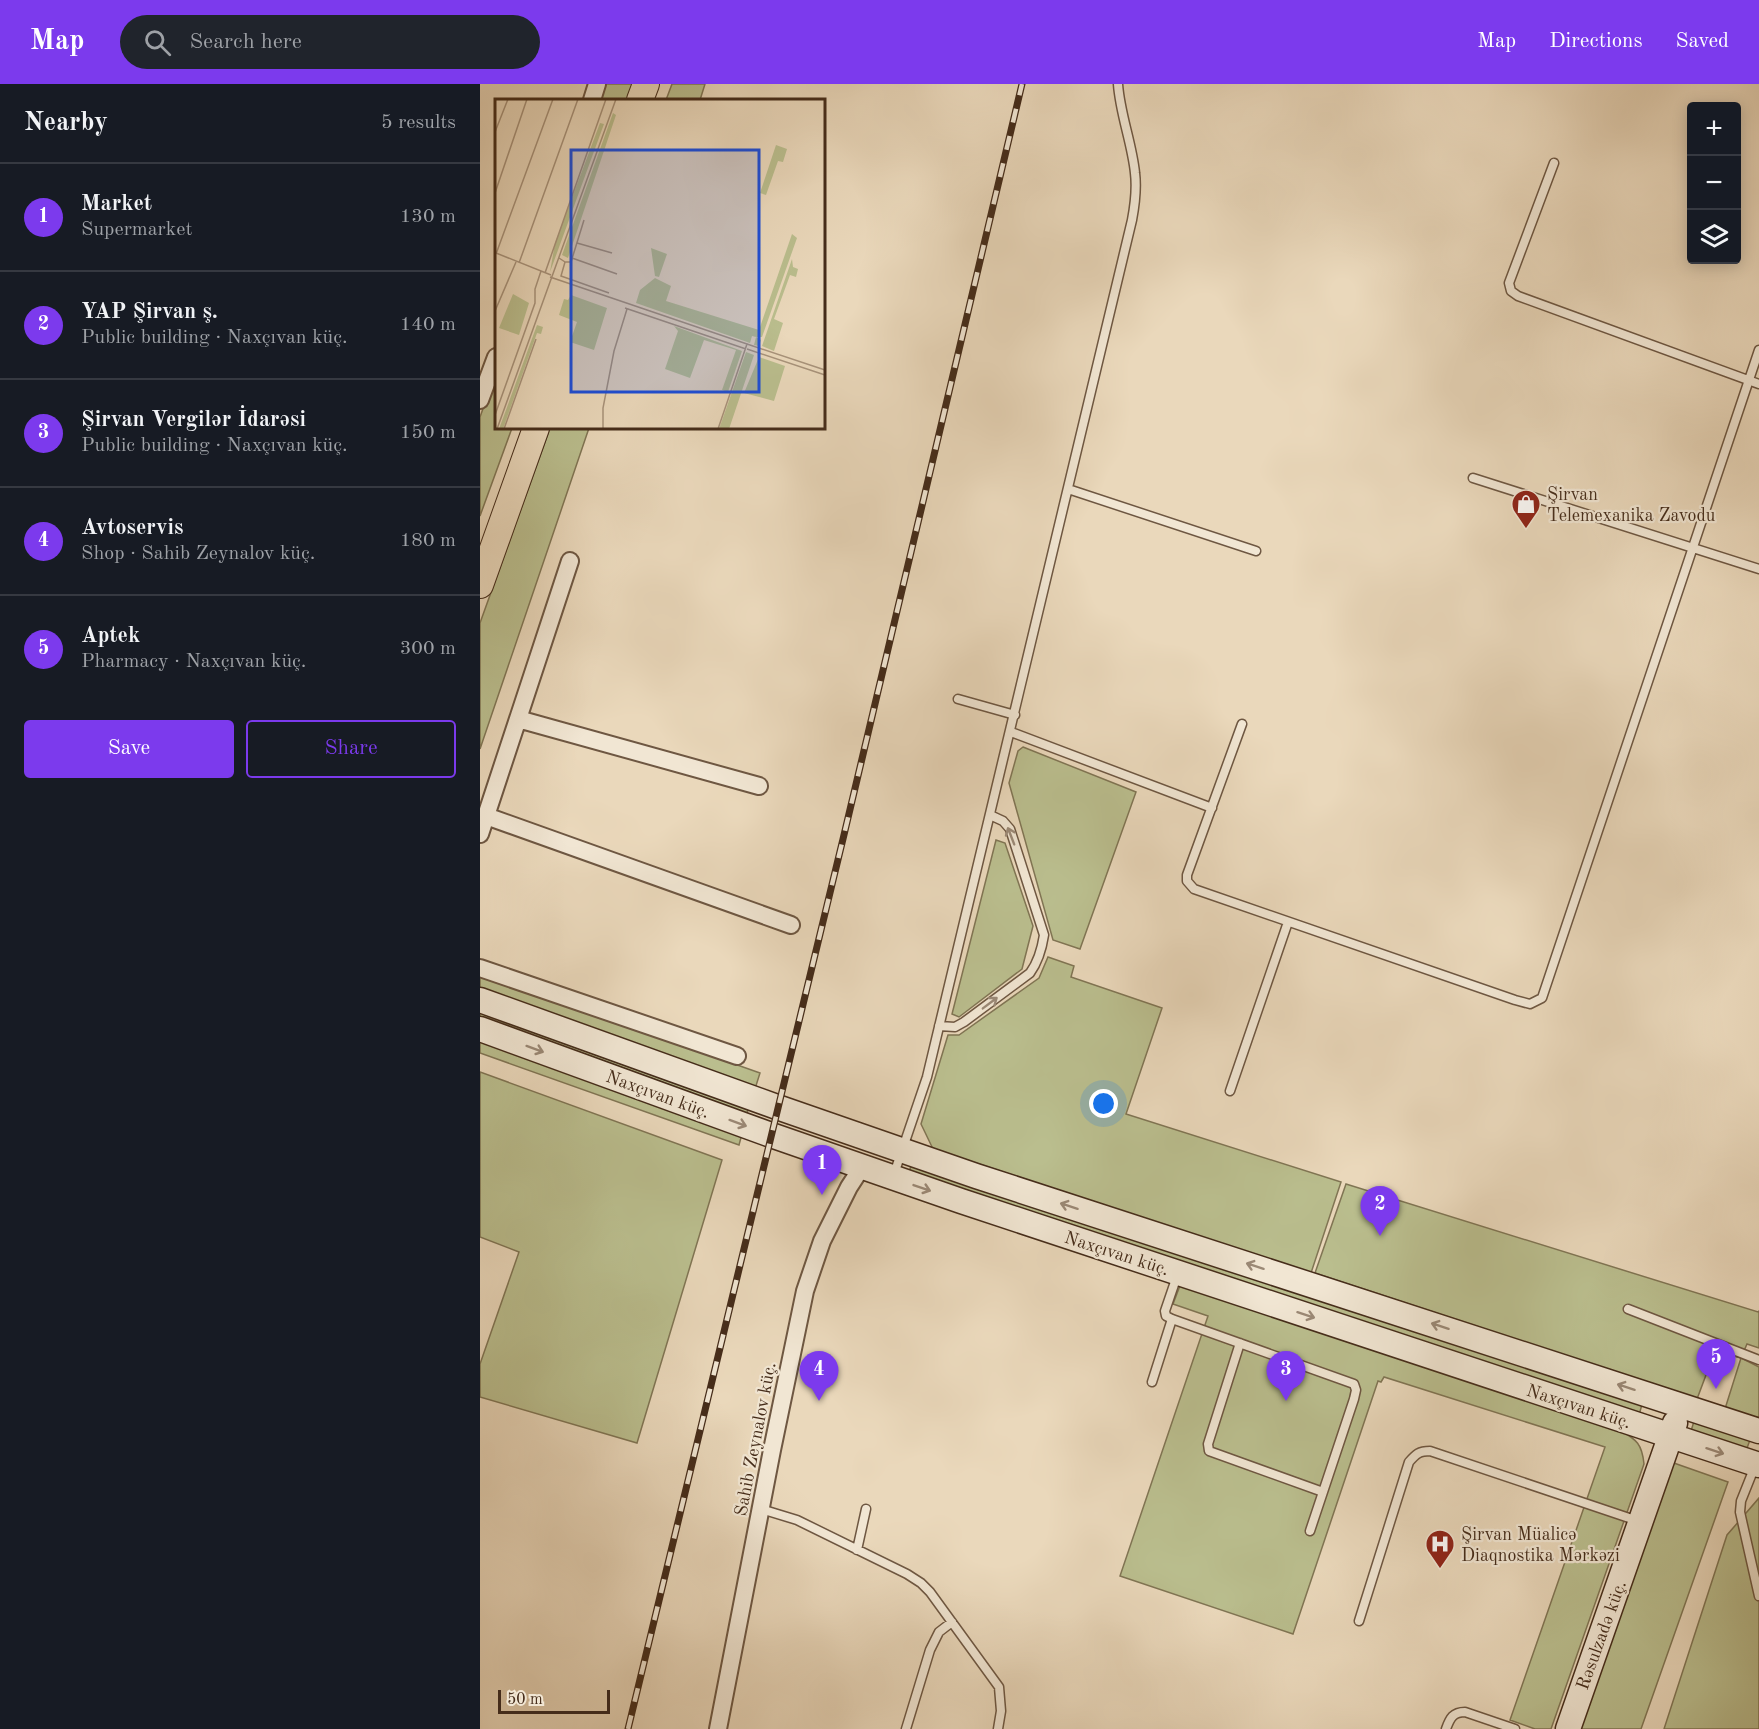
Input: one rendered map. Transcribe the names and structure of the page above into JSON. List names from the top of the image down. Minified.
{"streets":{"main road":["Naxçıvan küç.","Rəsulzadə küç."],"street":["Sahib Zeynalov küç."]},"crossings":[["Naxçıvan küç.","Sahib Zeynalov küç."],["Naxçıvan küç.","Rəsulzadə küç."]],"places":{"shop":["Şirvan Telemexanika Zavodu"],"hospital":["Şirvan Müalicə Diaqnostika Mərkəzi"]},"scale_bar":"50 m","page":{"header":"Map","search":"Search here","nav":["Map","Directions","Saved"],"heading":["Nearby","5 results"],"map_buttons":["+","−"],"list":[{"mark":"1","name":"Market","note":"Supermarket","value":"130 m"},{"mark":"2","name":"YAP Şirvan ş.","note":"Public building · Naxçıvan küç.","value":"140 m"},{"mark":"3","name":"Şirvan Vergilər İdarəsi","note":"Public building · Naxçıvan küç.","value":"150 m"},{"mark":"4","name":"Avtoservis","note":"Shop · Sahib Zeynalov küç.","value":"180 m"},{"mark":"5","name":"Aptek","note":"Pharmacy · Naxçıvan küç.","value":"300 m"}],"buttons":["Save","Share"],"pins":["1","2","5","3","4"],"scale":"50 m"}}
